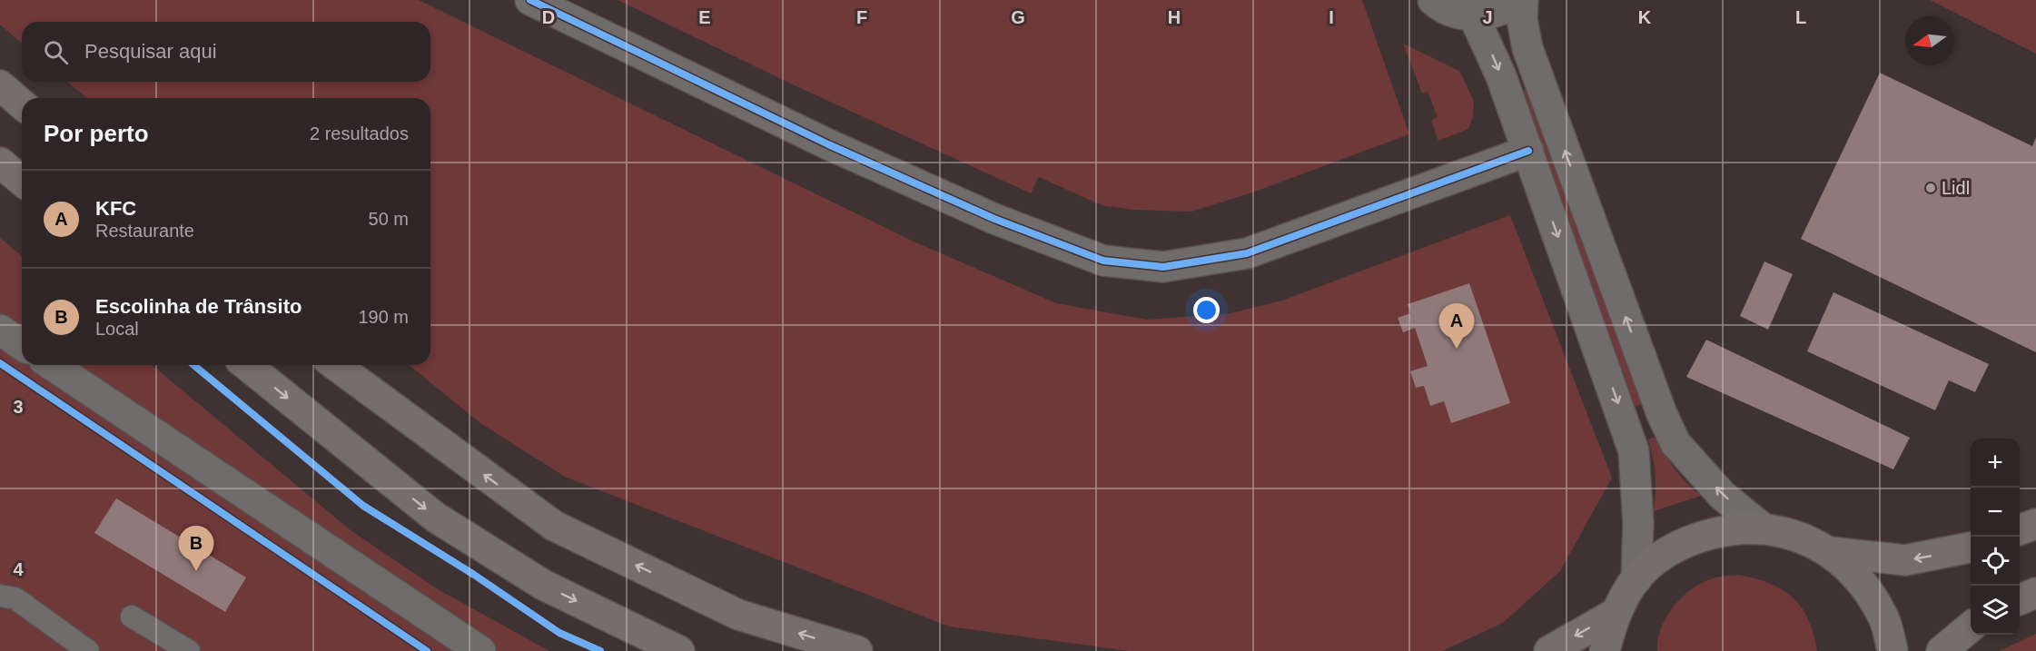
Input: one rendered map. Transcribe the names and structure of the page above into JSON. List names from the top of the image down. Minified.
{"places":["Lidl"],"north":"left","page":{"search":"Pesquisar aqui","heading":["Por perto","2 resultados"],"list":[{"mark":"A","name":"KFC","note":"Restaurante","value":"50 m"},{"mark":"B","name":"Escolinha de Trânsito","note":"Local","value":"190 m"}],"pins":["A","B"],"map_buttons":["+","−"]},"grid":{"columns":["D","E","F","G","H","I","J","K","L"],"rows":["3","4"]}}
